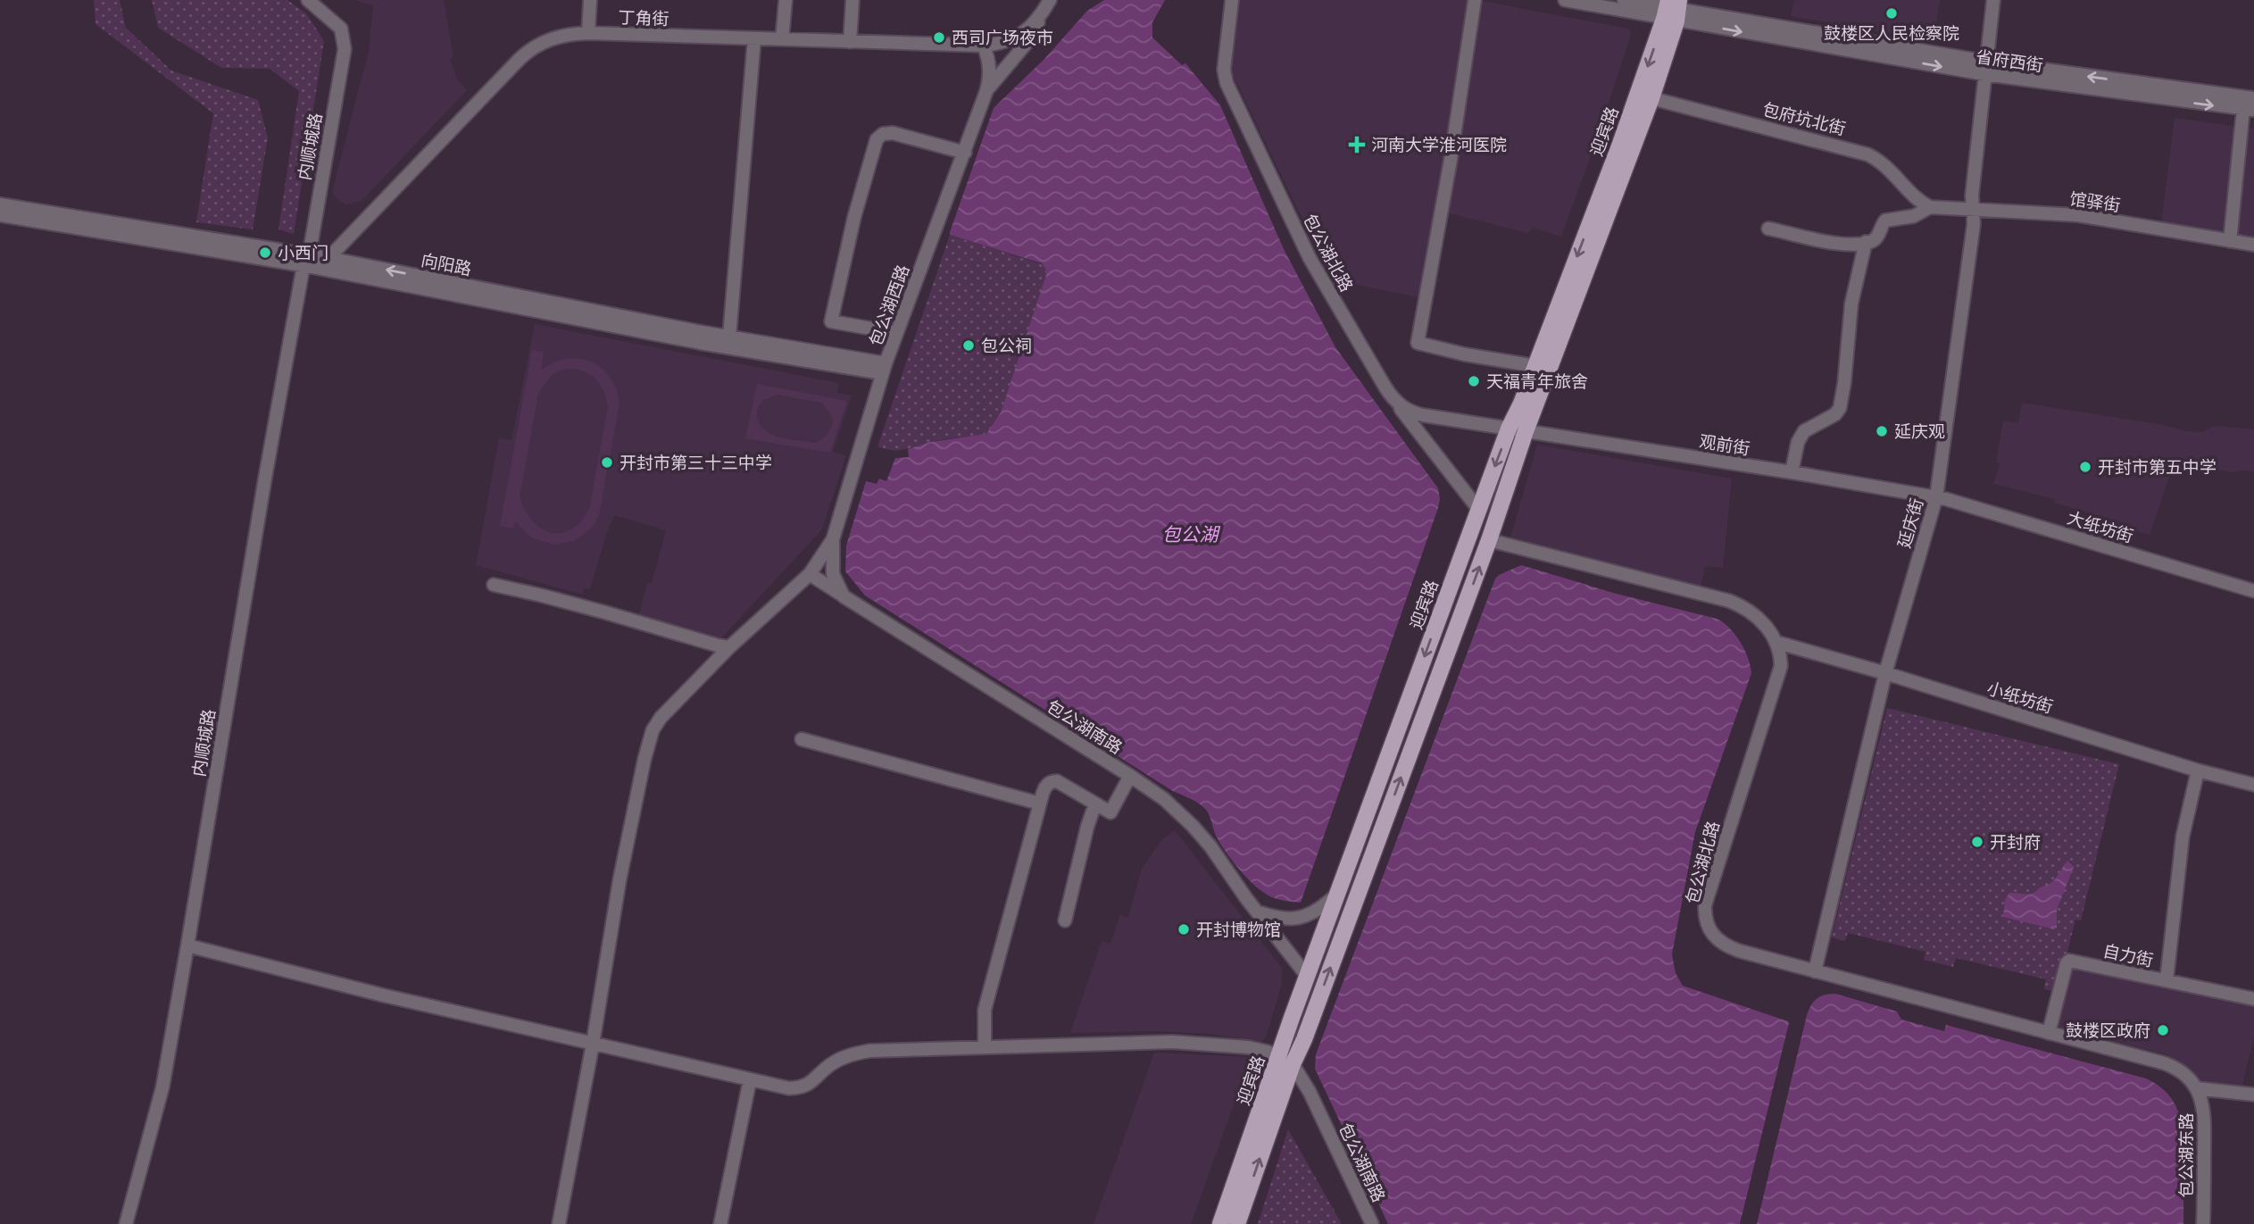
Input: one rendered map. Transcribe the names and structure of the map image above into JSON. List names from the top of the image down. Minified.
{"streets":{"main road":["迎宾路"],"street":["丁角街","省府西街","包府坑北街","内顺城路","馆驿街","包公湖北路","向阳路","包公湖西路","观前街","延庆街","大纸坊街","小纸坊街","包公湖南路","自力街","包公湖东路"]},"crossings":[["丁角街","向阳路"],["丁角街","包公湖西路"],["省府西街","迎宾路"],["省府西街","延庆街"],["包府坑北街","迎宾路"],["包府坑北街","馆驿街"],["迎宾路","包公湖北路"],["迎宾路","观前街"],["迎宾路","包公湖南路"],["内顺城路","向阳路"],["馆驿街","延庆街"],["包公湖北路","延庆街"],["包公湖北路","小纸坊街"],["包公湖北路","自力街"],["包公湖北路","包公湖东路"],["向阳路","包公湖西路"],["包公湖西路","包公湖南路"],["观前街","延庆街"],["观前街","大纸坊街"],["延庆街","大纸坊街"],["延庆街","小纸坊街"]],"water":["包公湖"],"places":{"other":["鼓楼区人民检察院","西司广场夜市","小西门","包公祠","天福青年旅舍","延庆观","开封市第三十三中学","开封市第五中学","开封府","开封博物馆","鼓楼区政府"],"health":["河南大学淮河医院"]}}
